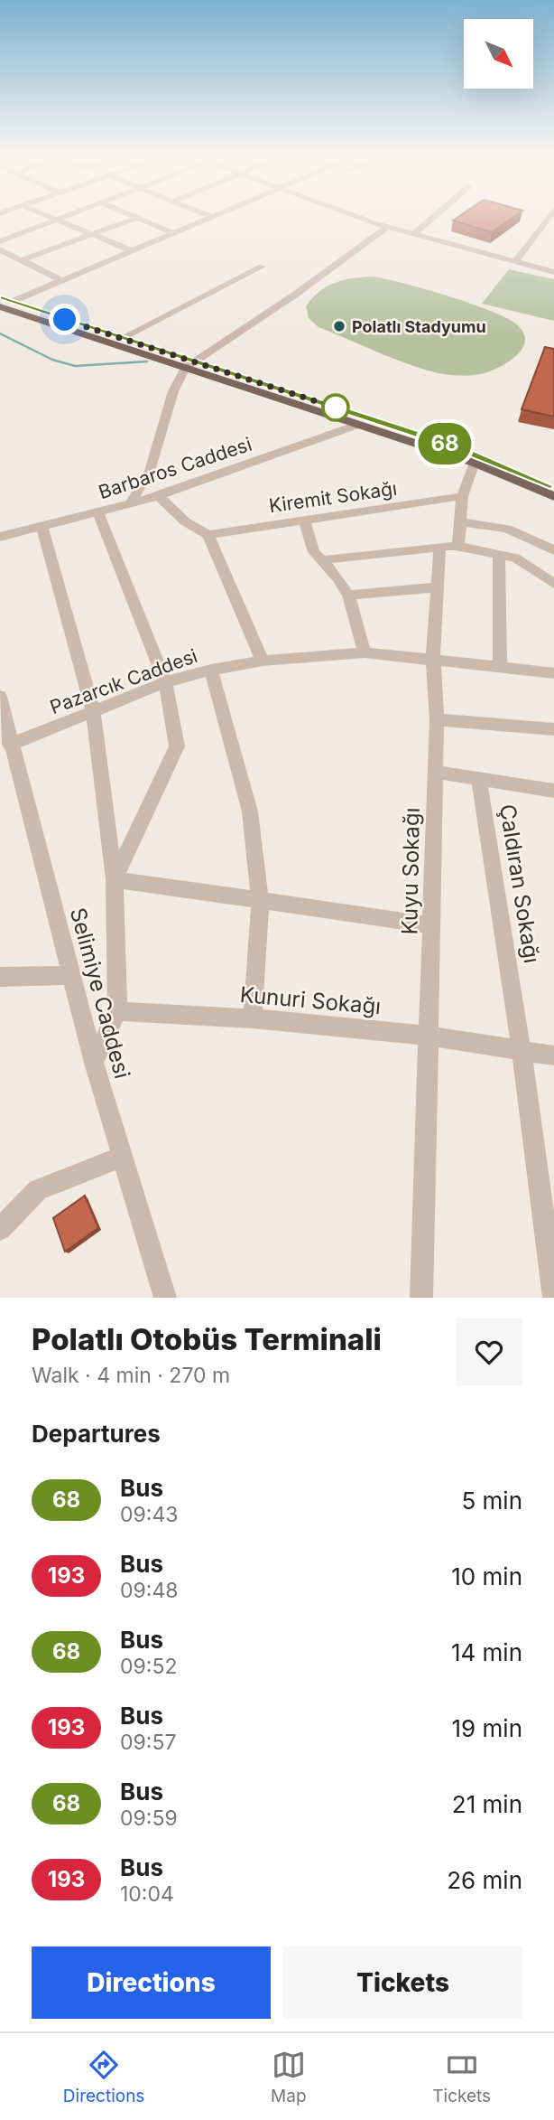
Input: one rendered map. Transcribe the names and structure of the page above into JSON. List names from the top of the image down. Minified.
{"streets":{"street":["Barbaros Caddesi","Kiremit Sokağı","Pazarcık Caddesi","Kuyu Sokağı","Çaldıran Sokağı","Selimiye Caddesi","Kunuri Sokağı"]},"crossings":[["Kiremit Sokağı","Kuyu Sokağı"],["Pazarcık Caddesi","Kuyu Sokağı"],["Pazarcık Caddesi","Selimiye Caddesi"],["Kuyu Sokağı","Kunuri Sokağı"],["Çaldıran Sokağı","Kunuri Sokağı"]],"places":["Polatlı Stadyumu"],"lines":["bus line 68"],"north":"bottom right","page":{"on_map":"68","heading":[["Polatlı Otobüs Terminali","Walk · 4 min · 270 m"],"Departures"],"list":[{"mark":"68","name":"Bus","note":"09:43","value":"5 min"},{"mark":"193","name":"Bus","note":"09:48","value":"10 min"},{"mark":"68","name":"Bus","note":"09:52","value":"14 min"},{"mark":"193","name":"Bus","note":"09:57","value":"19 min"},{"mark":"68","name":"Bus","note":"09:59","value":"21 min"},{"mark":"193","name":"Bus","note":"10:04","value":"26 min"}],"buttons":["Directions","Tickets"],"tabs":["Directions","Map","Tickets"]}}
